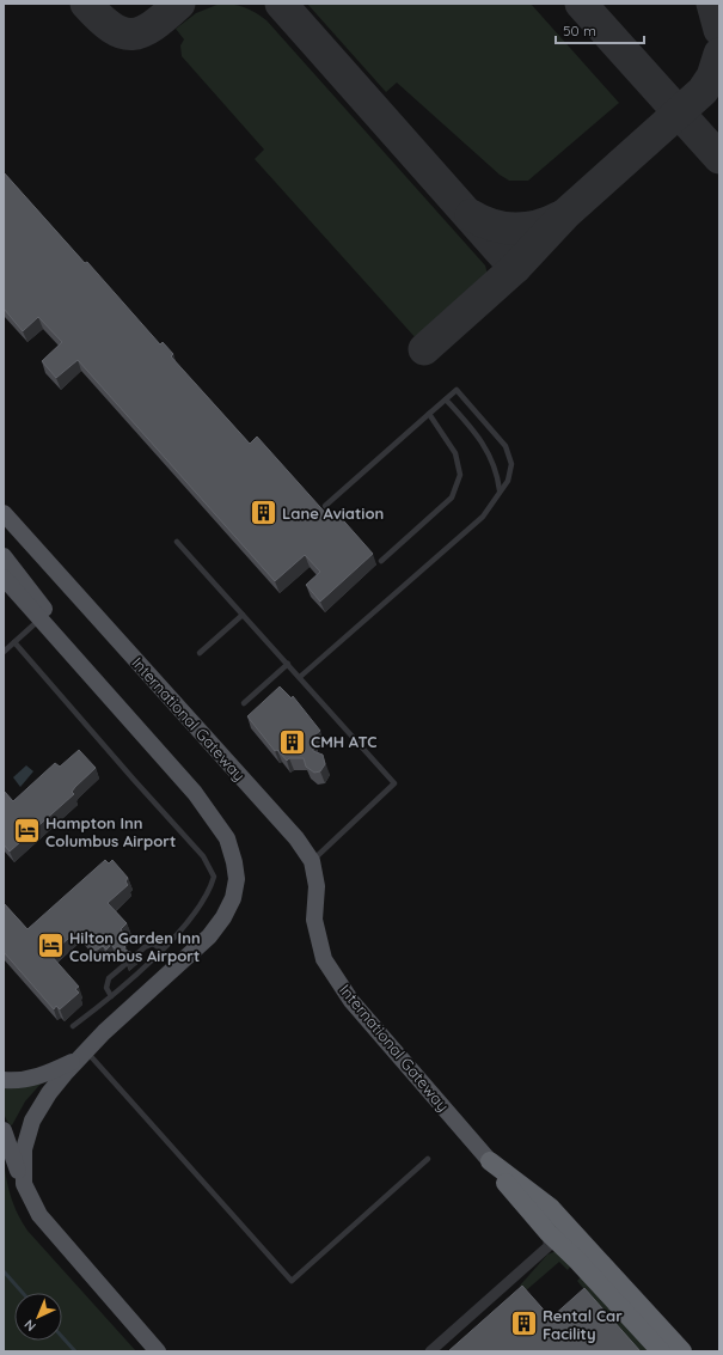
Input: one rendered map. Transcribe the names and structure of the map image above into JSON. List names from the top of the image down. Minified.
{"streets":{"highway":["International Gateway"]},"places":{"building":["Lane Aviation","CMH ATC","Rental Car Facility"],"hotel":["Hampton Inn Columbus Airport","Hilton Garden Inn Columbus Airport"]},"scale_bar":"50 m","north":"bottom left"}
